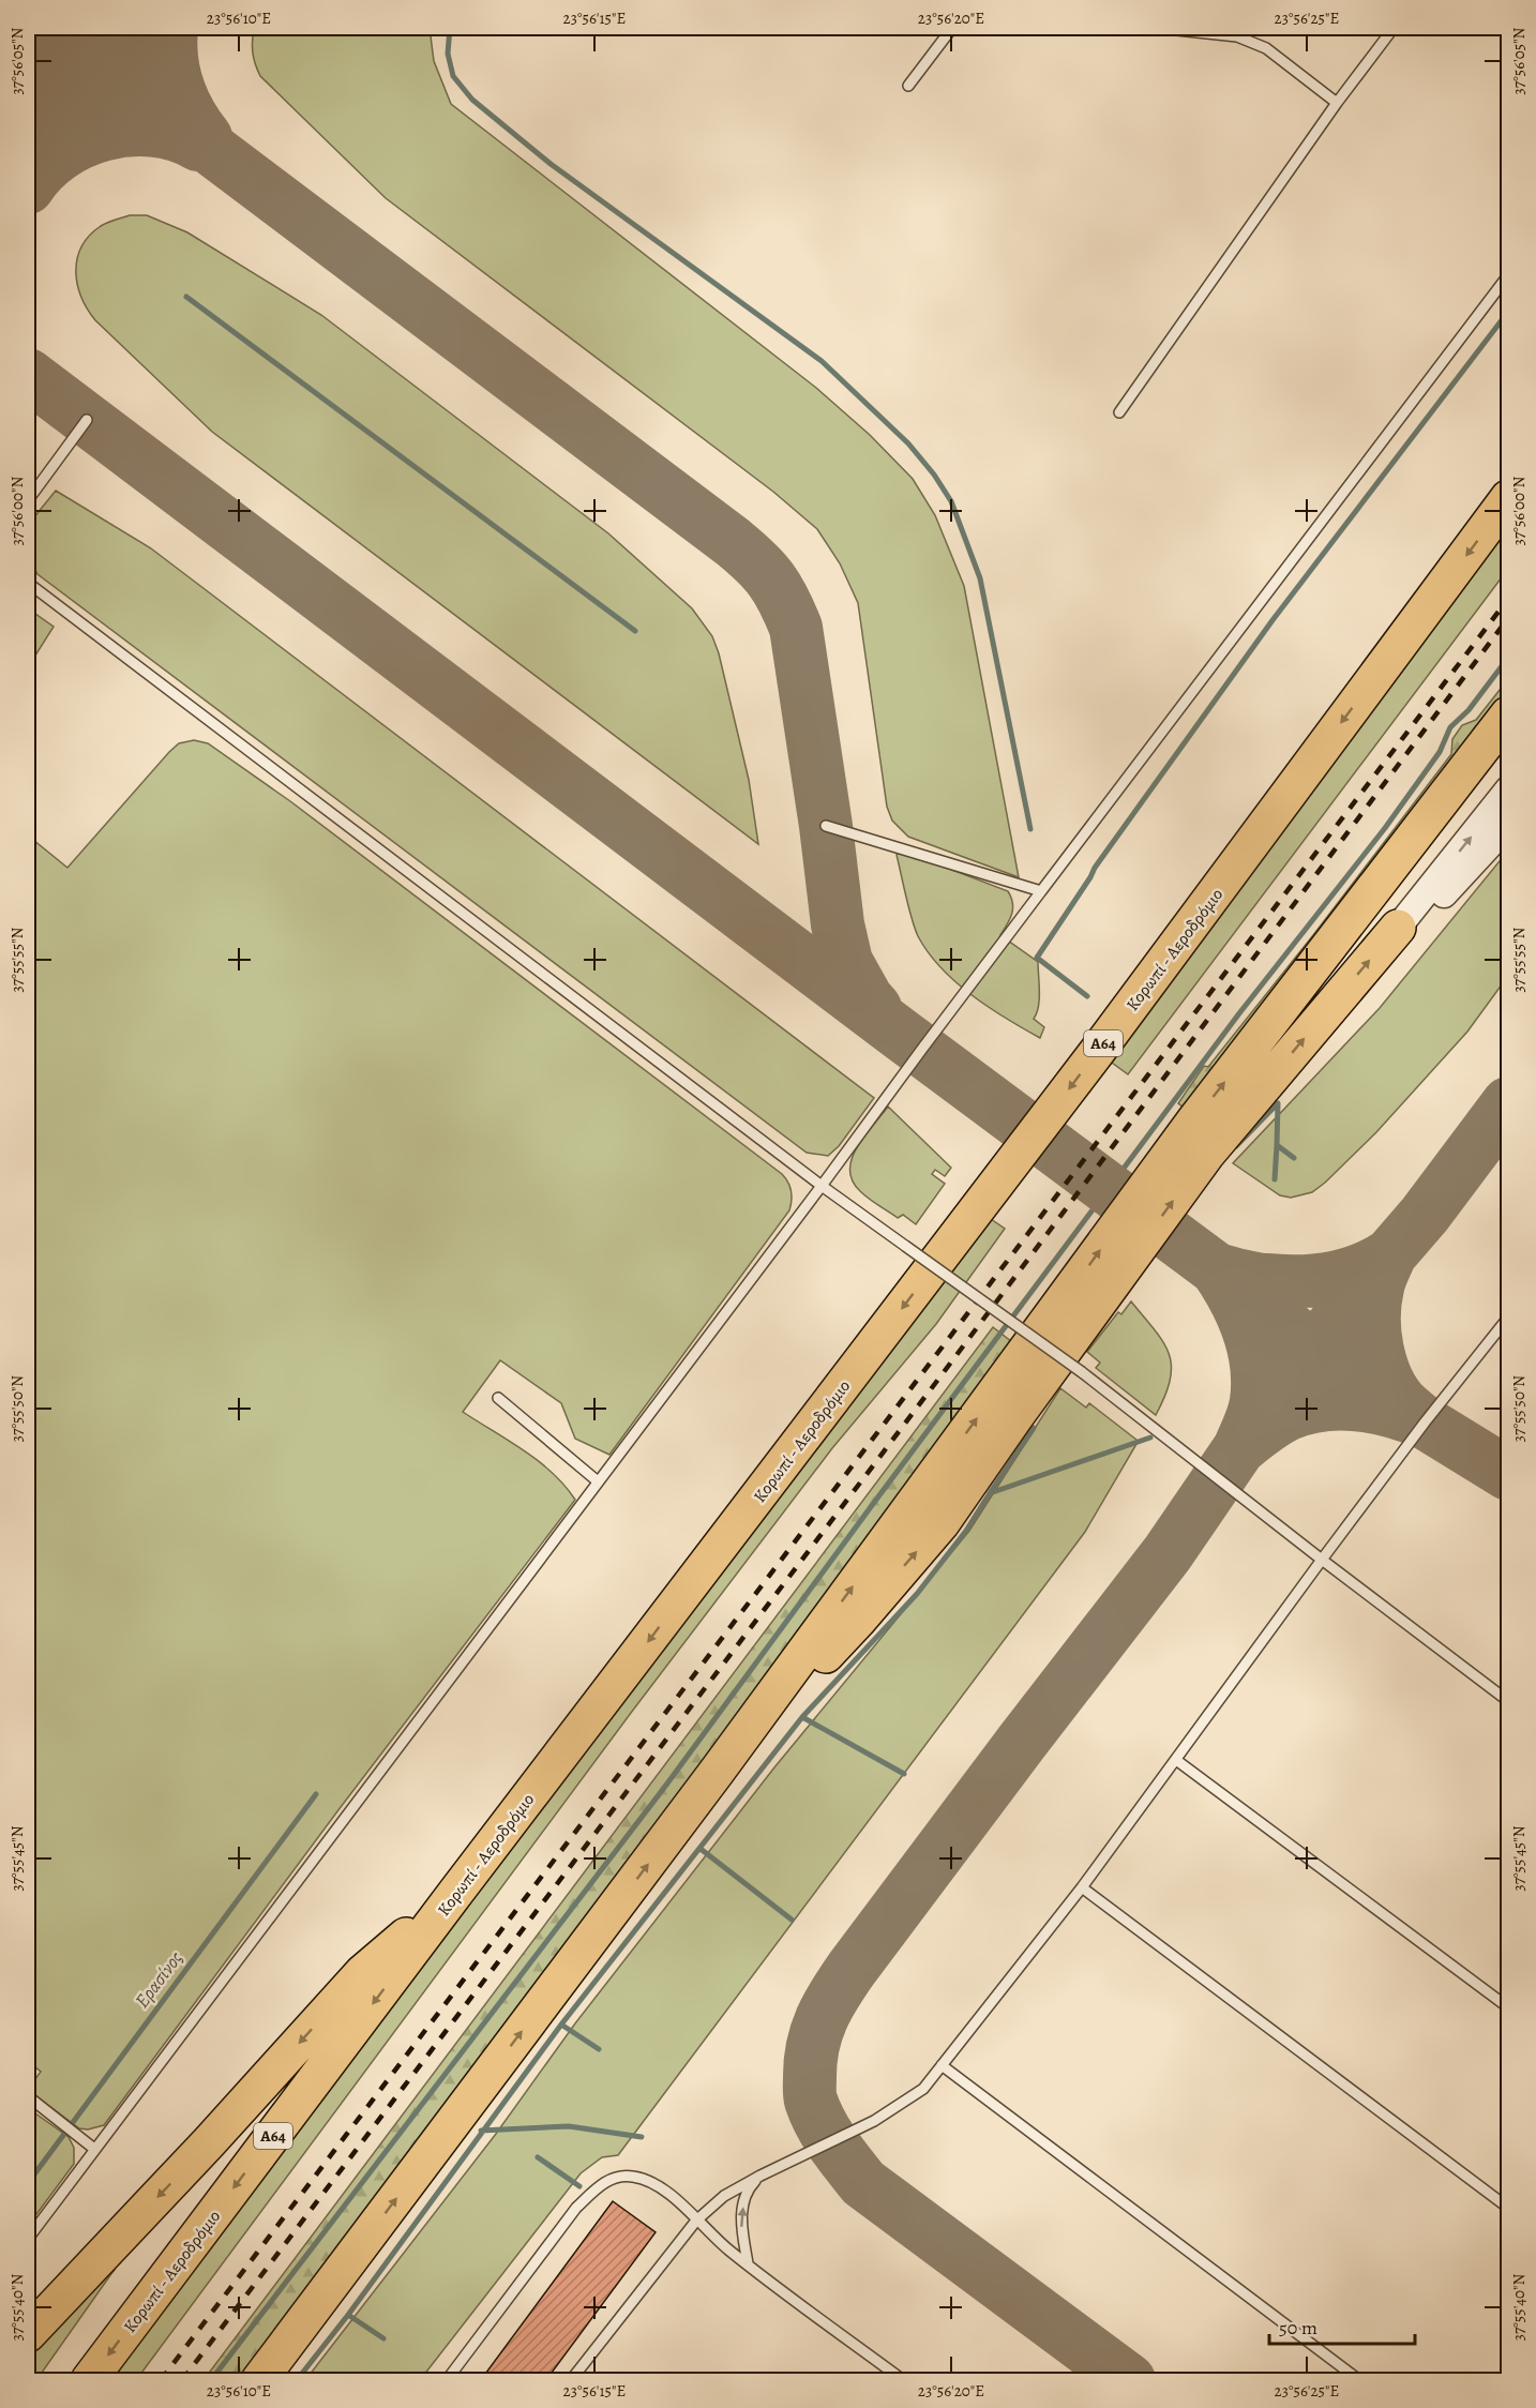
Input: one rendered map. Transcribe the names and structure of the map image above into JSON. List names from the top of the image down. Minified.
{"streets":{"highway":["Κορωπί - Αεροδρόμιο","Α64"]},"water":["Ερασίνος"],"scale_bar":"50 m","coordinates":["23°56'10\"E","23°56'15\"E","23°56'20\"E","23°56'25\"E","37°56'05\"N","37°56'00\"N","37°55'55\"N","37°55'50\"N","37°55'45\"N","37°55'40\"N"]}
